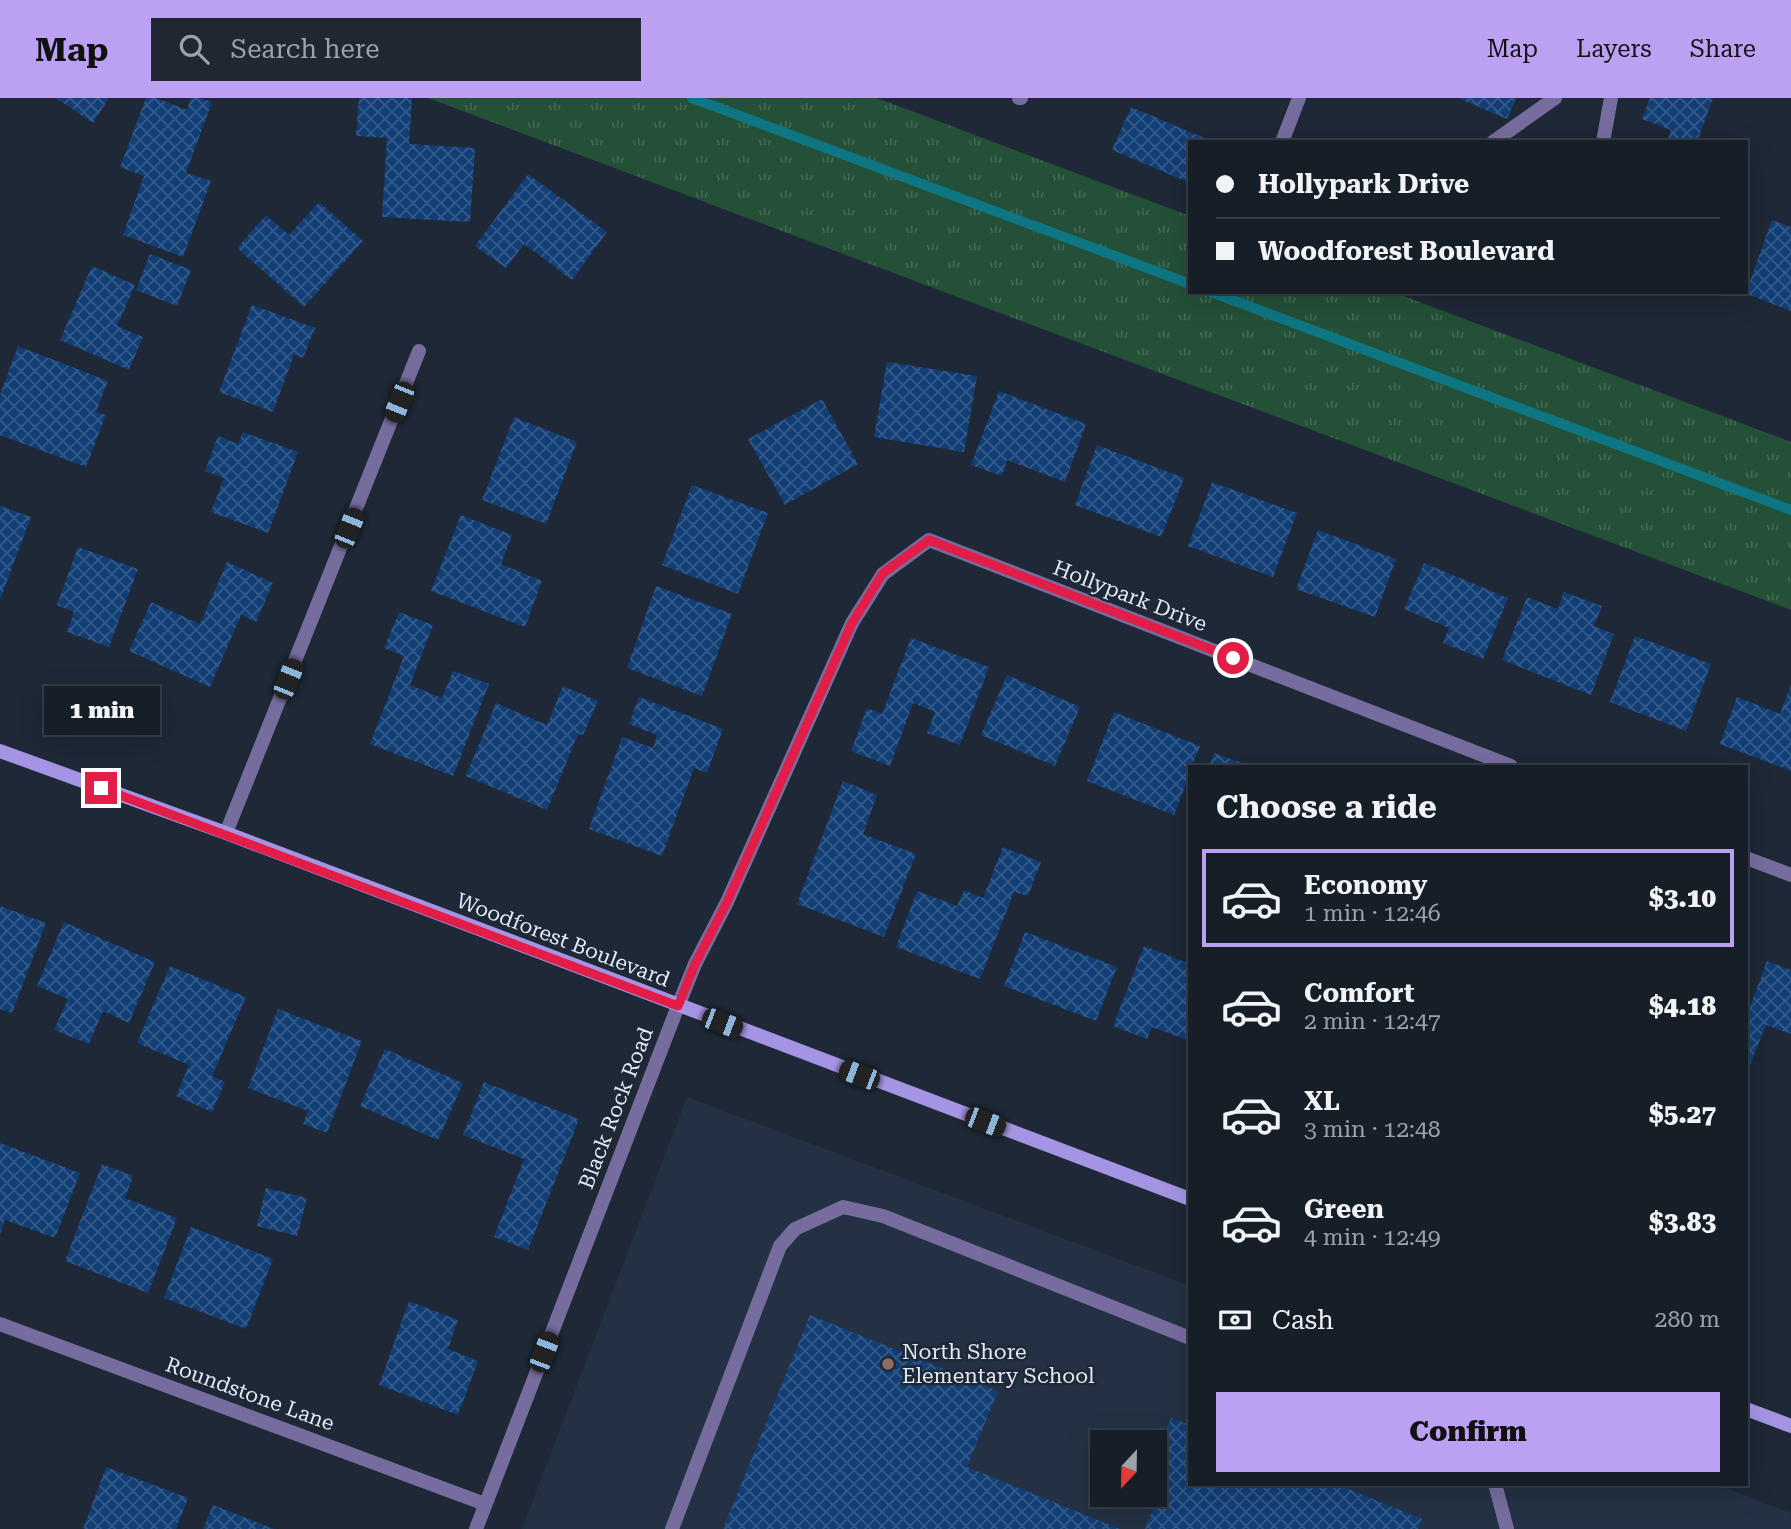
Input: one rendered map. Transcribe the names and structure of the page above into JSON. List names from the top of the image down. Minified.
{"streets":{"main road":["Woodforest Boulevard"],"street":["Hollypark Drive","Black Rock Road","Roundstone Lane"]},"crossings":[["Hollypark Drive","Black Rock Road"],["Woodforest Boulevard","Black Rock Road"],["Black Rock Road","Roundstone Lane"]],"places":["North Shore Elementary School"],"north":"bottom","page":{"header":"Map","search":"Search here","nav":["Map","Layers","Share"],"banner":["Hollypark Drive","Woodforest Boulevard"],"bubble":"1 min","heading":"Choose a ride","list":[{"name":"Economy","note":"1 min · 12:46","value":"$3.10"},{"name":"Comfort","note":"2 min · 12:47","value":"$4.18"},{"name":"XL","note":"3 min · 12:48","value":"$5.27"},{"name":"Green","note":"4 min · 12:49","value":"$3.83"}],"pay":["Cash","280 m"],"buttons":"Confirm"}}
